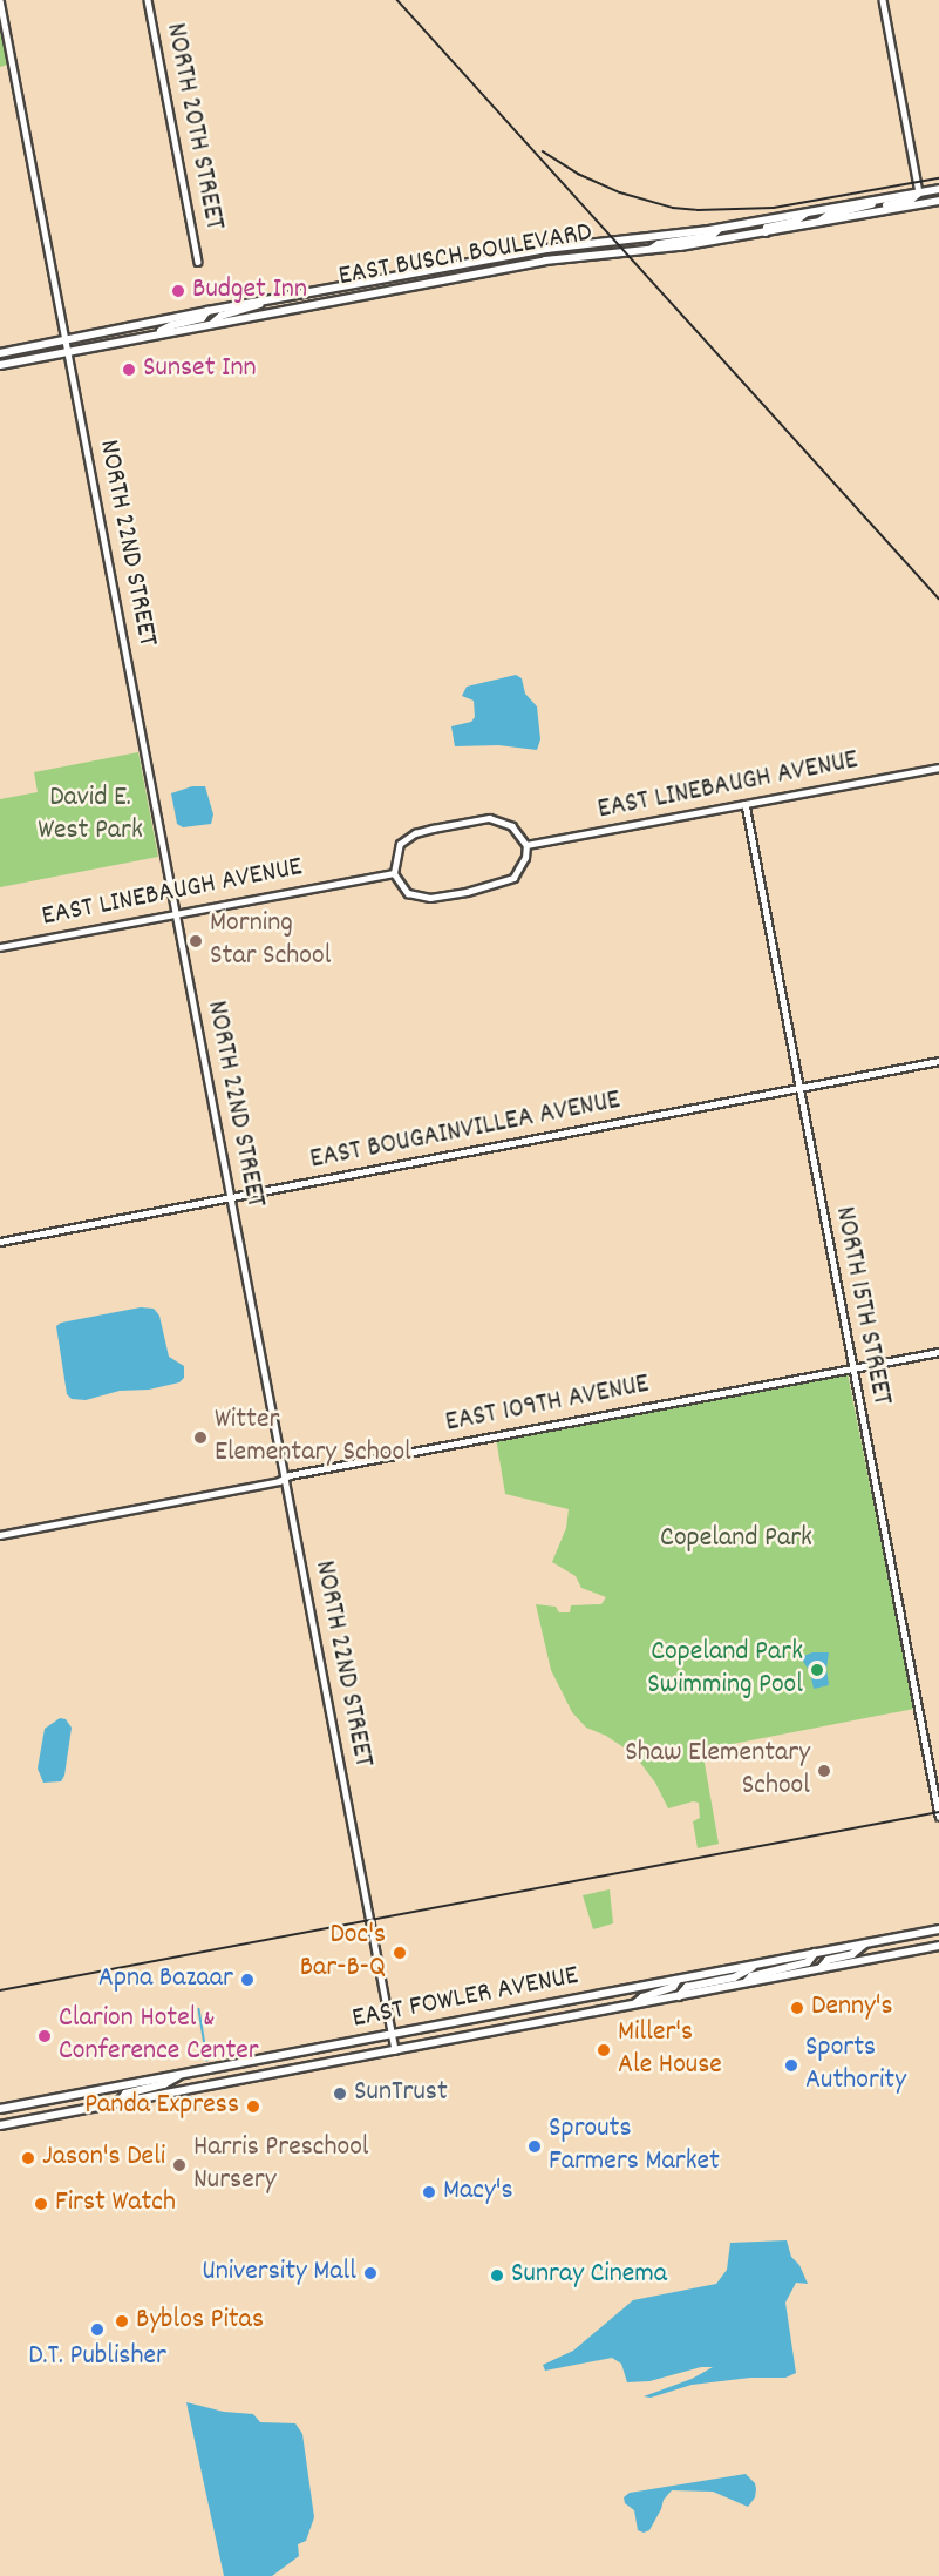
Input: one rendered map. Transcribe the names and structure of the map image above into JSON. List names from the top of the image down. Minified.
{"streets":{"main road":["EAST BUSCH BOULEVARD","EAST FOWLER AVENUE"],"street":["NORTH 20TH STREET","NORTH 22ND STREET","EAST LINEBAUGH AVENUE","EAST BOUGAINVILLEA AVENUE","NORTH 15TH STREET","EAST 109TH AVENUE"]},"crossings":[["EAST BUSCH BOULEVARD","NORTH 22ND STREET"],["NORTH 22ND STREET","EAST LINEBAUGH AVENUE"],["NORTH 22ND STREET","EAST BOUGAINVILLEA AVENUE"],["NORTH 22ND STREET","EAST 109TH AVENUE"],["NORTH 22ND STREET","EAST FOWLER AVENUE"],["EAST LINEBAUGH AVENUE","NORTH 15TH STREET"],["EAST BOUGAINVILLEA AVENUE","NORTH 15TH STREET"],["NORTH 15TH STREET","EAST 109TH AVENUE"]],"parks":["David E. West Park","Copeland Park"],"places":["Budget Inn","Sunset Inn","Morning Star School","Witter Elementary School","Copeland Park Swimming Pool","Shaw Elementary School","Doc's Bar-B-Q","Apna Bazaar","Denny's","Clarion Hotel & Conference Center","Miller's Ale House","Sports Authority","SunTrust","Panda Express","Sprouts Farmers Market","Jason's Deli","Harris Preschool Nursery","Macy's","First Watch","University Mall","Sunray Cinema","Byblos Pitas","D.T. Publisher"]}
